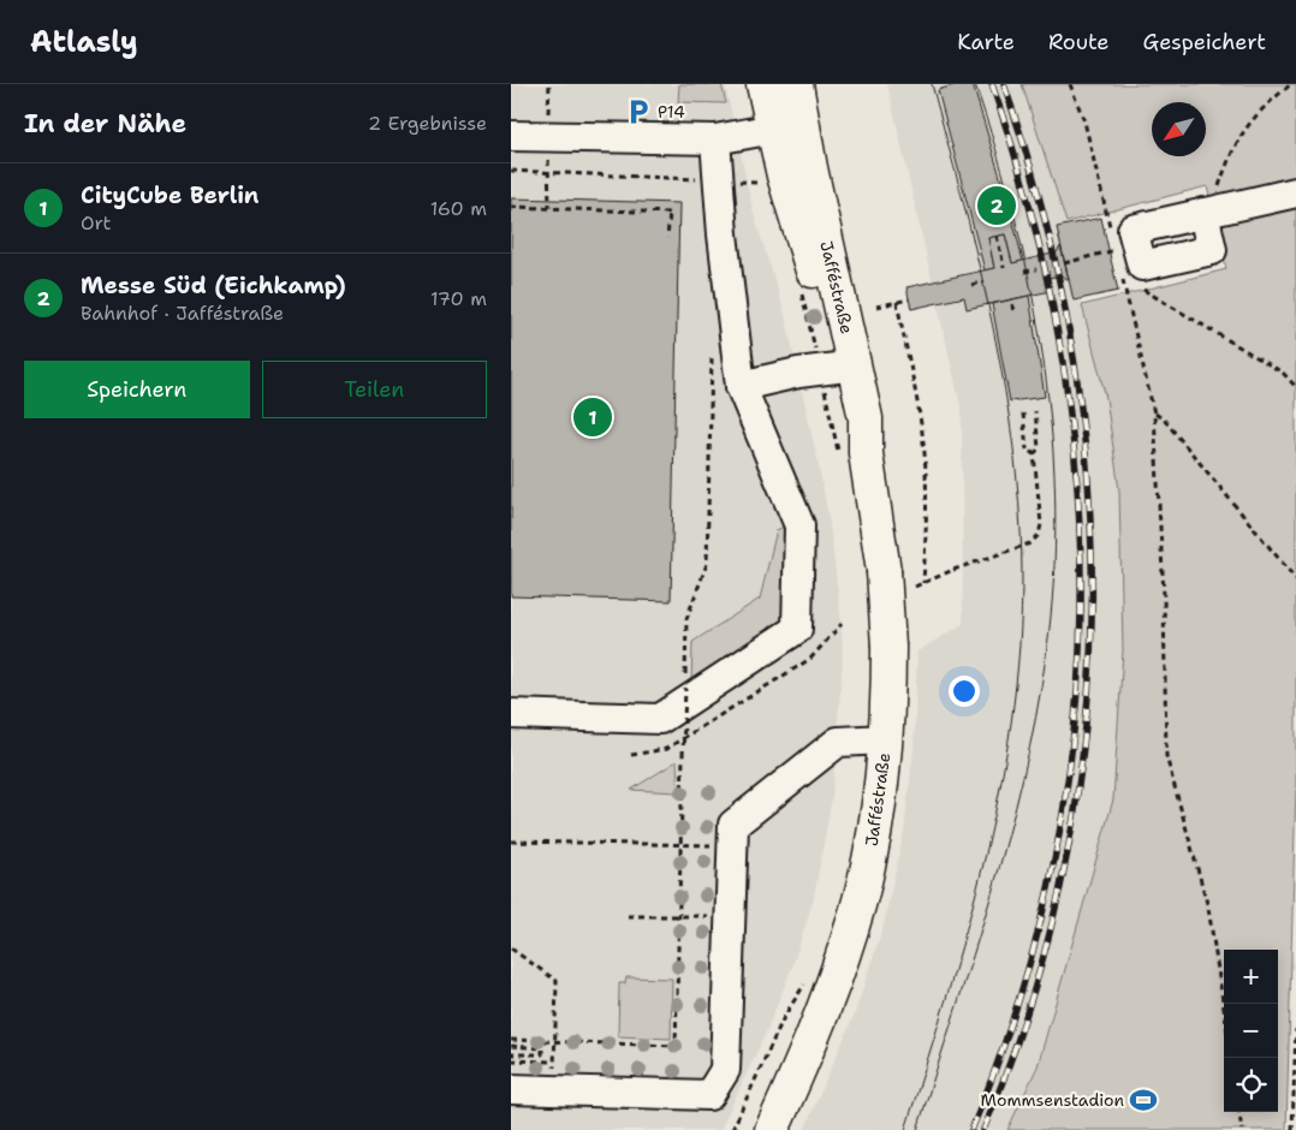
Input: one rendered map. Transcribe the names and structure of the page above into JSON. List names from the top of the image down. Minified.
{"streets":{"main road":["Jafféstraße"]},"places":{"parking":["P14"],"sports":["Mommsenstadion"]},"north":"bottom left","page":{"header":"Atlasly","nav":["Karte","Route","Gespeichert"],"heading":["In der Nähe","2 Ergebnisse"],"list":[{"mark":"1","name":"CityCube Berlin","note":"Ort","value":"160 m"},{"mark":"2","name":"Messe Süd (Eichkamp)","note":"Bahnhof · Jafféstraße","value":"170 m"}],"pins":["2","1"],"buttons":["Speichern","Teilen"],"map_buttons":["+","−"]}}
